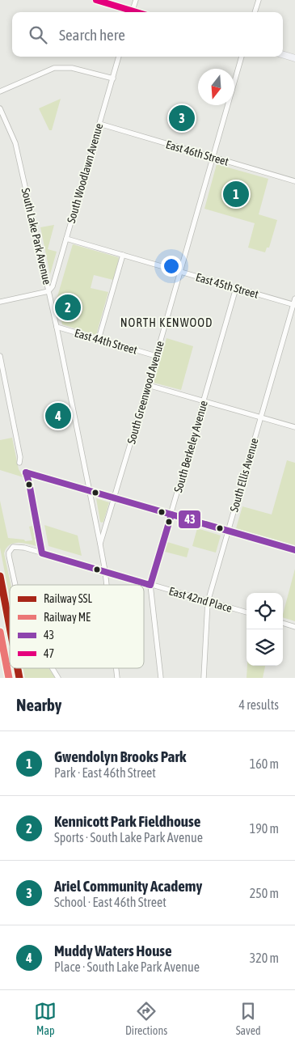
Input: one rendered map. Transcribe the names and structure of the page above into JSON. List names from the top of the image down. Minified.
{"streets":{"street":["East 46th Street","South Woodlawn Avenue","South Lake Park Avenue","East 45th Street","East 44th Street","South Greenwood Avenue","South Berkeley Avenue","South Ellis Avenue","East 42nd Place"]},"crossings":[["East 46th Street","South Woodlawn Avenue"],["East 46th Street","South Greenwood Avenue"],["South Woodlawn Avenue","South Lake Park Avenue"],["South Woodlawn Avenue","East 45th Street"],["South Lake Park Avenue","East 44th Street"],["South Lake Park Avenue","South Greenwood Avenue"],["South Lake Park Avenue","East 42nd Place"],["East 45th Street","South Greenwood Avenue"],["East 45th Street","South Berkeley Avenue"],["East 45th Street","South Ellis Avenue"],["East 44th Street","South Greenwood Avenue"],["South Berkeley Avenue","East 42nd Place"],["South Ellis Avenue","East 42nd Place"]],"districts":["NORTH KENWOOD"],"lines":["transit line 47","transit line 43","rail line SSL","rail line ME"],"legend":["Railway SSL","Railway ME","43","47"],"north":"bottom","page":{"search":"Search here","pins":["3","1","2","4"],"heading":["Nearby","4 results"],"list":[{"mark":"1","name":"Gwendolyn Brooks Park","note":"Park · East 46th Street","value":"160 m"},{"mark":"2","name":"Kennicott Park Fieldhouse","note":"Sports · South Lake Park Avenue","value":"190 m"},{"mark":"3","name":"Ariel Community Academy","note":"School · East 46th Street","value":"250 m"},{"mark":"4","name":"Muddy Waters House","note":"Place · South Lake Park Avenue","value":"320 m"}],"nav":["Map","Directions","Saved"]}}
